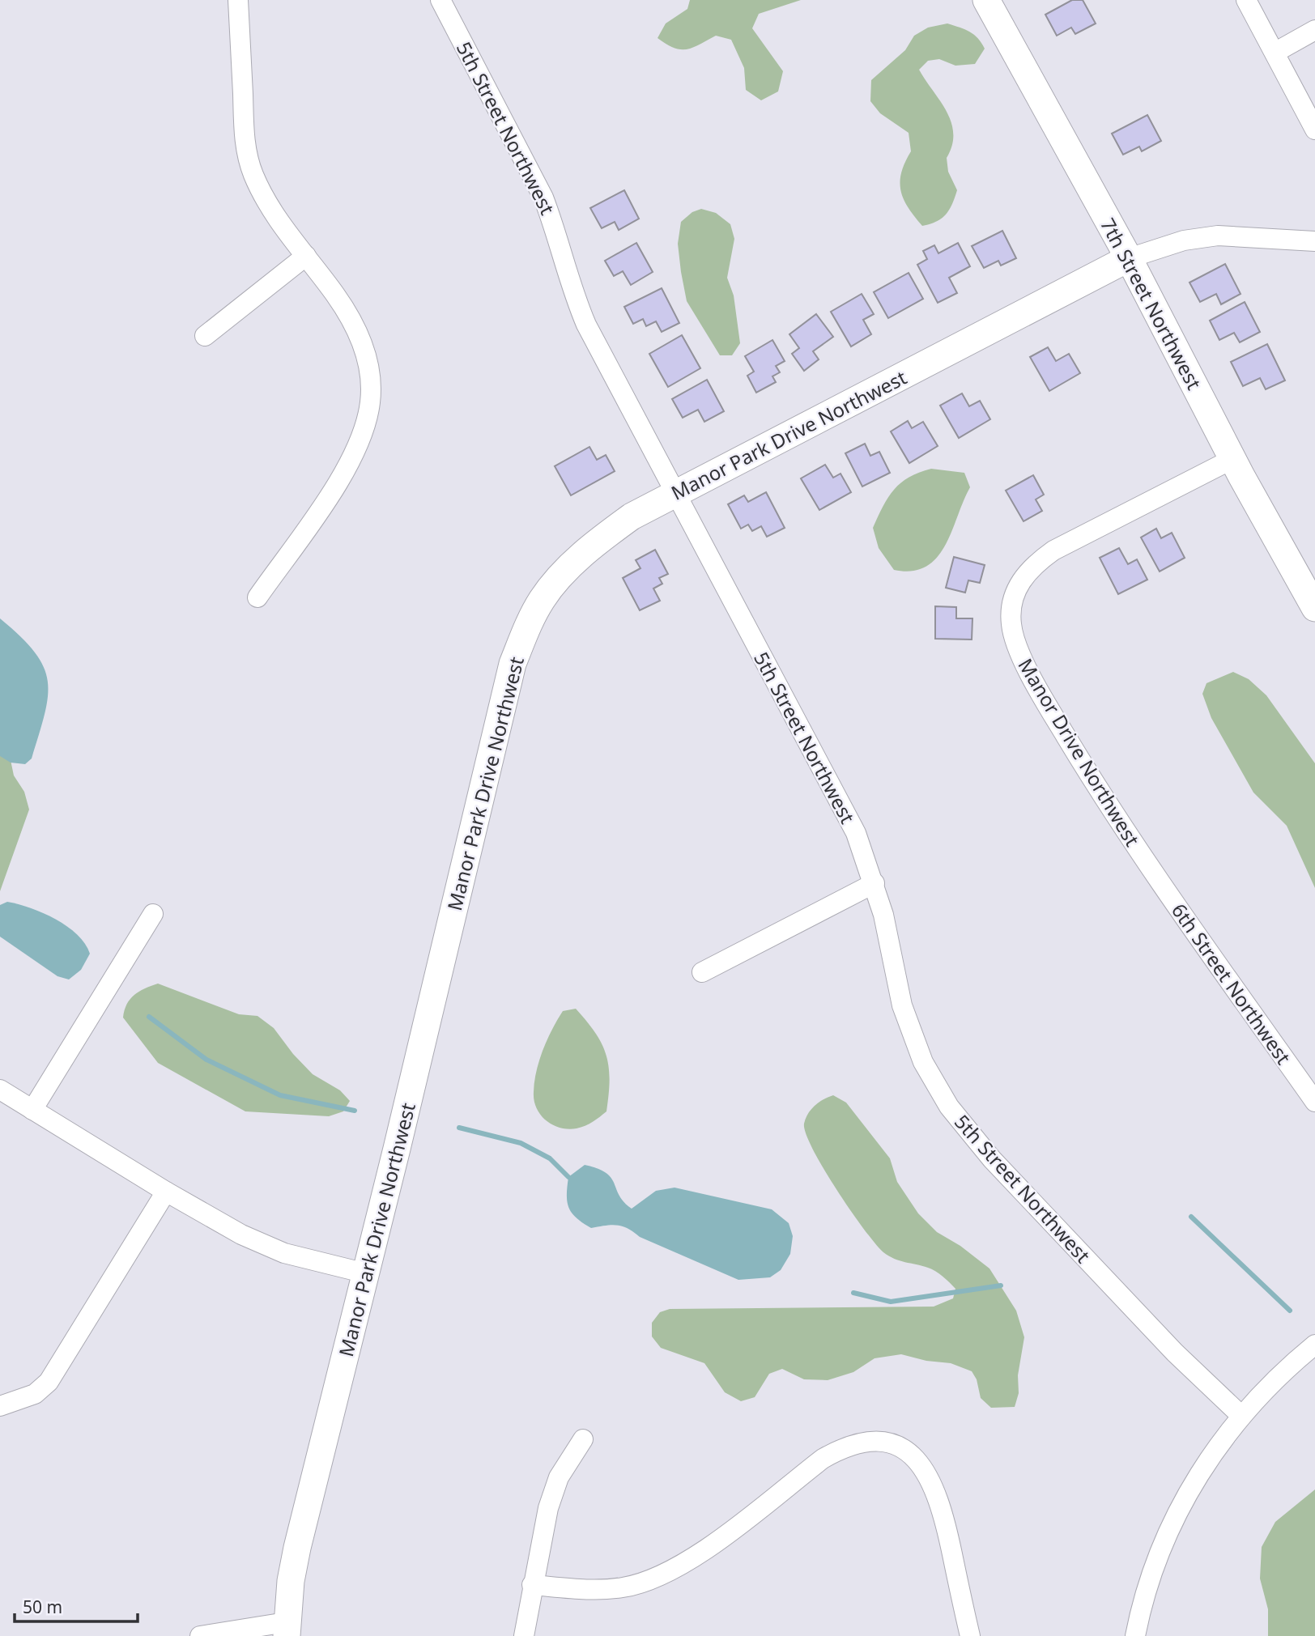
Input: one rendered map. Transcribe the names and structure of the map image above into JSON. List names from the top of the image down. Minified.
{"streets":{"street":["5th Street Northwest","7th Street Northwest","Manor Park Drive Northwest","Manor Drive Northwest","6th Street Northwest"]},"crossings":[["5th Street Northwest","Manor Park Drive Northwest"],["7th Street Northwest","Manor Park Drive Northwest"],["7th Street Northwest","Manor Drive Northwest"],["Manor Drive Northwest","6th Street Northwest"]],"scale_bar":"50 m"}
